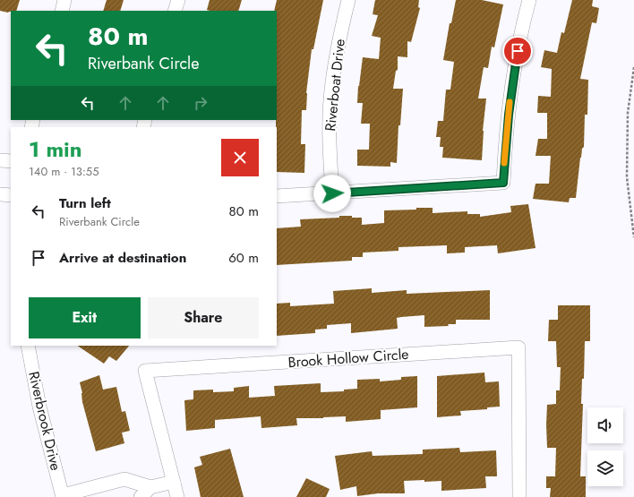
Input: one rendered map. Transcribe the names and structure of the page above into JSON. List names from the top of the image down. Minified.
{"streets":{"street":["Riverboat Drive","Brook Hollow Circle","Riverbrook Drive"]},"page":{"turn":["80 m","Riverbank Circle"],"heading":["1 min","140 m · 13:55"],"list":[{"name":"Turn left","note":"Riverbank Circle","value":"80 m"},{"name":"Arrive at destination","value":"60 m"}],"buttons":["Exit","Share"]}}
